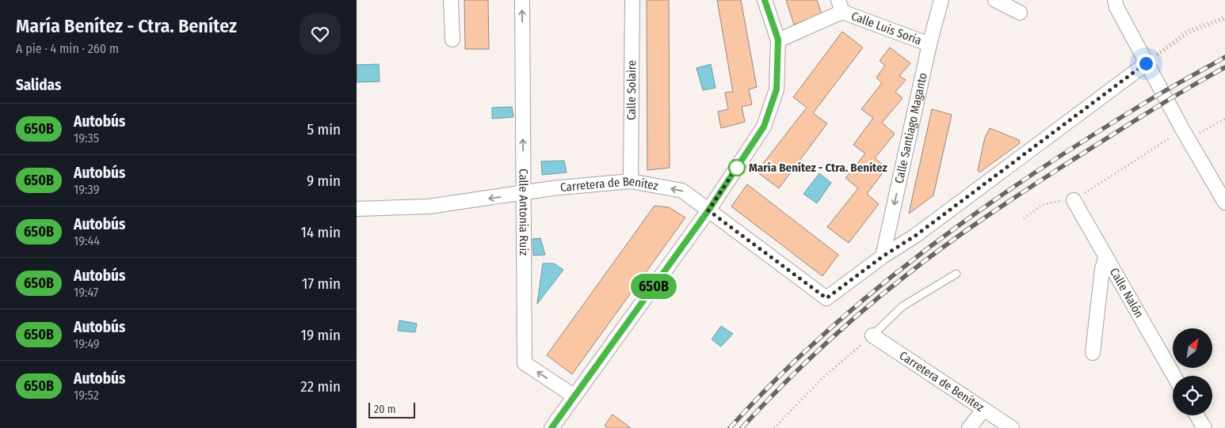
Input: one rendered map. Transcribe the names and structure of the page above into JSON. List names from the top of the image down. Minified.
{"streets":{"street":["Calle Luis Soria","Calle Solaire","Calle Santiago Maganto","Carretera de Benítez","Calle Antonia Ruiz","Calle Nalón"]},"crossings":[["Calle Luis Soria","Calle Santiago Maganto"],["Calle Solaire","Carretera de Benítez"],["Calle Santiago Maganto","Carretera de Benítez"],["Carretera de Benítez","Calle Antonia Ruiz"]],"one_way":["Calle Santiago Maganto","Calle Antonia Ruiz"],"places":["María Benítez - Ctra. Benítez"],"lines":["bus line 650B"],"scale_bar":"20 m","north":"top right","page":{"heading":[["María Benítez - Ctra. Benítez","A pie · 4 min · 260 m"],"Salidas"],"on_map":"650B","list":[{"mark":"650B","name":"Autobús","note":"19:35","value":"5 min"},{"mark":"650B","name":"Autobús","note":"19:39","value":"9 min"},{"mark":"650B","name":"Autobús","note":"19:44","value":"14 min"},{"mark":"650B","name":"Autobús","note":"19:47","value":"17 min"},{"mark":"650B","name":"Autobús","note":"19:49","value":"19 min"},{"mark":"650B","name":"Autobús","note":"19:52","value":"22 min"}],"scale":"20 m"}}
